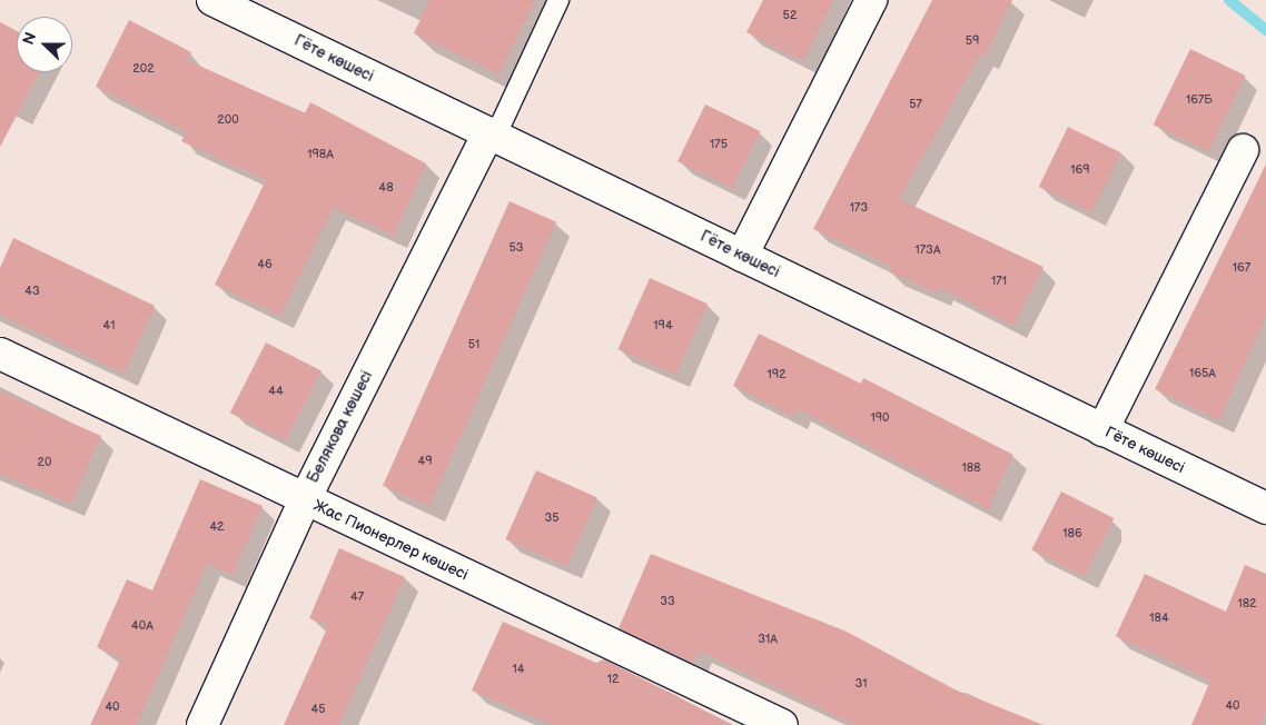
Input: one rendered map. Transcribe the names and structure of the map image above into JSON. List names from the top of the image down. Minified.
{"streets":{"street":["Гёте көшесі","Белякова көшесі","Жас Пионерлер көшесі"]},"crossings":[["Гёте көшесі","Белякова көшесі"],["Белякова көшесі","Жас Пионерлер көшесі"]],"house_numbers":["52","59","202","167Б","57","200","175","198А","169","48","173","53","173А","46","167","171","43","41","194","51","165А","192","44","190","49","20","188","35","42","186","47","33","182","184","40А","31А","14","12","31","40","40","45"],"north":"left"}
